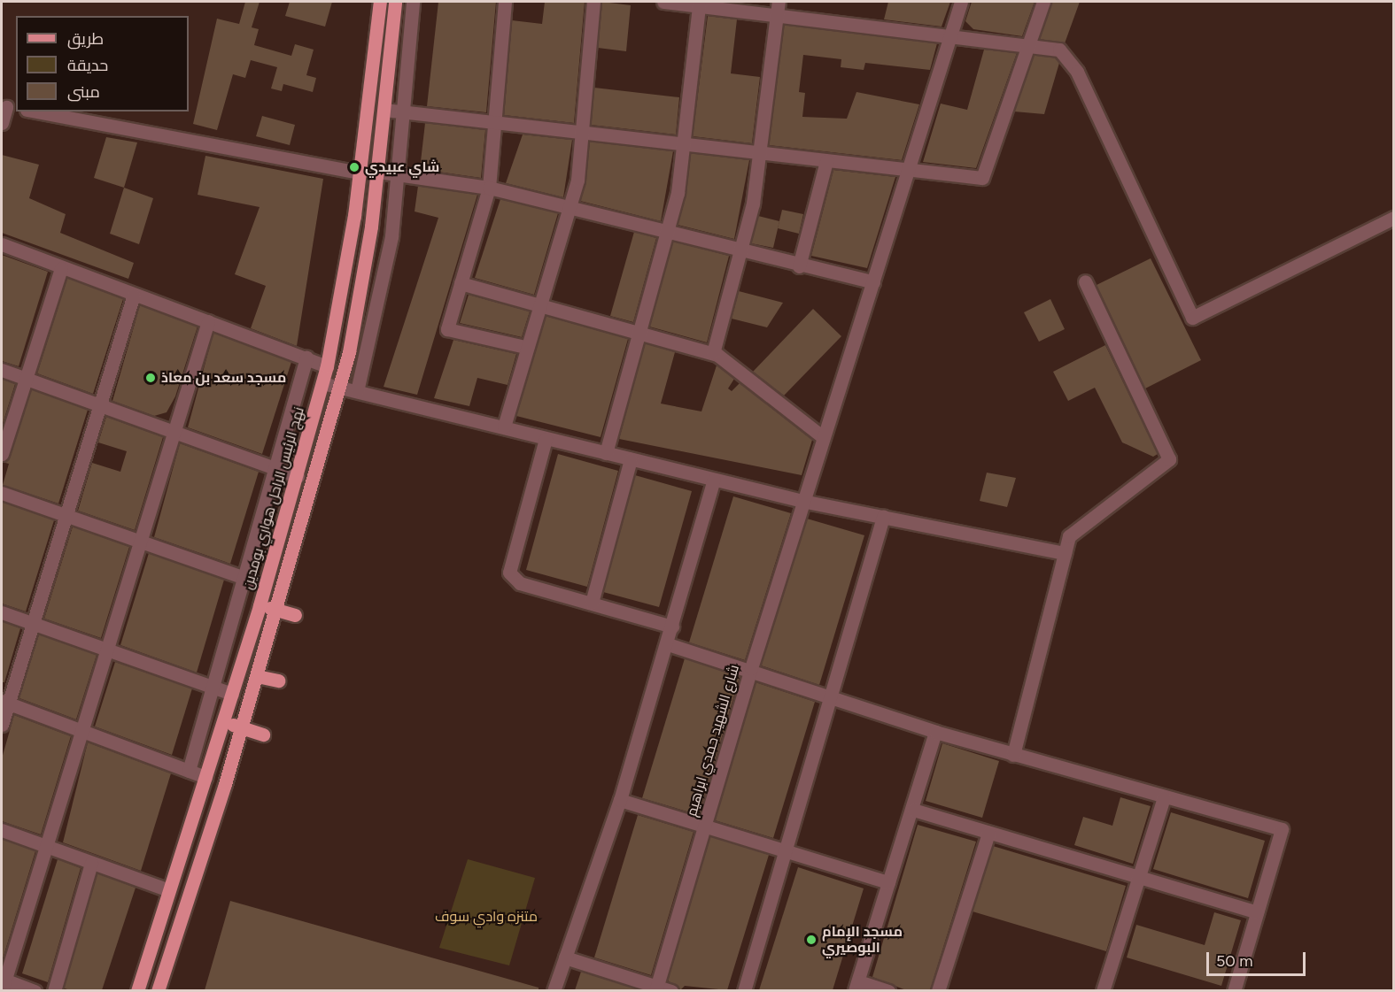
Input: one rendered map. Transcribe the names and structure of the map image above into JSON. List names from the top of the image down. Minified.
{"streets":{"main road":["نهج الرئيس الراحل هواري بومدين"],"street":["شارع الشهيد حمدي ابراهيم"]},"parks":["متنزه وادي سوف"],"places":["شاي عبيدي","مسجد سعد بن معاذ","مسجد الإمام البوصيري"],"legend":["طريق","حديقة","مبنى"],"scale_bar":"50 m"}
